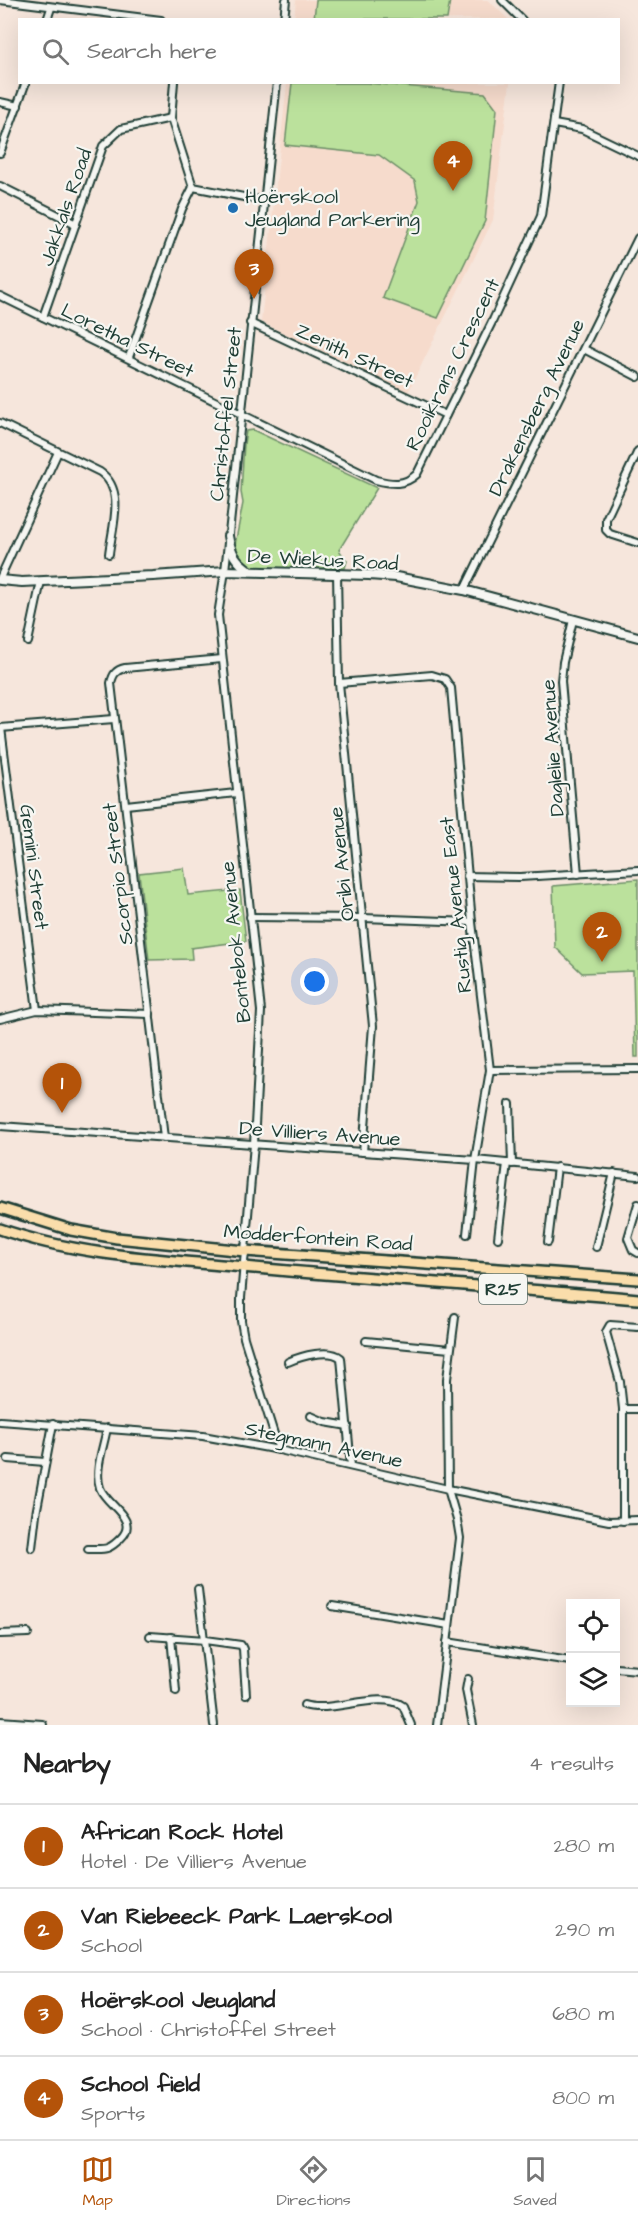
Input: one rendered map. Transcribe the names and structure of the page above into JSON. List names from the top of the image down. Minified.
{"streets":{"main road":["Modderfontein Road","R25"],"street":["Jakkals Road","Loretha Street","Zenith Street","Rooikrans Crescent","Drakensberg Avenue","Christoffel Street","De Wiekus Road","Daglelie Avenue","Oribi Avenue","Gemini Street","Scorpio Street","Rustig Avenue East","Bontebok Avenue","De Villiers Avenue","Stegmann Avenue"]},"crossings":[["Jakkals Road","Loretha Street"],["Loretha Street","Rooikrans Crescent"],["Loretha Street","Christoffel Street"],["Zenith Street","Rooikrans Crescent"],["Zenith Street","Christoffel Street"],["Rooikrans Crescent","Christoffel Street"],["Drakensberg Avenue","De Wiekus Road"],["Christoffel Street","De Wiekus Road"],["Christoffel Street","Bontebok Avenue"],["De Wiekus Road","Daglelie Avenue"],["De Wiekus Road","Oribi Avenue"],["De Wiekus Road","Bontebok Avenue"],["Oribi Avenue","Rustig Avenue East"],["Oribi Avenue","De Villiers Avenue"],["Scorpio Street","Bontebok Avenue"],["Scorpio Street","De Villiers Avenue"],["Rustig Avenue East","De Villiers Avenue"],["Bontebok Avenue","De Villiers Avenue"],["Bontebok Avenue","Modderfontein Road"],["Bontebok Avenue","Stegmann Avenue"]],"places":["Hoërskool Jeugland Parkering"],"page":{"search":"Search here","pins":["4","3","2","1"],"heading":["Nearby","4 results"],"list":[{"mark":"1","name":"African Rock Hotel","note":"Hotel · De Villiers Avenue","value":"280 m"},{"mark":"2","name":"Van Riebeeck Park Laerskool","note":"School","value":"290 m"},{"mark":"3","name":"Hoërskool Jeugland","note":"School · Christoffel Street","value":"680 m"},{"mark":"4","name":"School field","note":"Sports","value":"800 m"}],"nav":["Map","Directions","Saved"]}}
